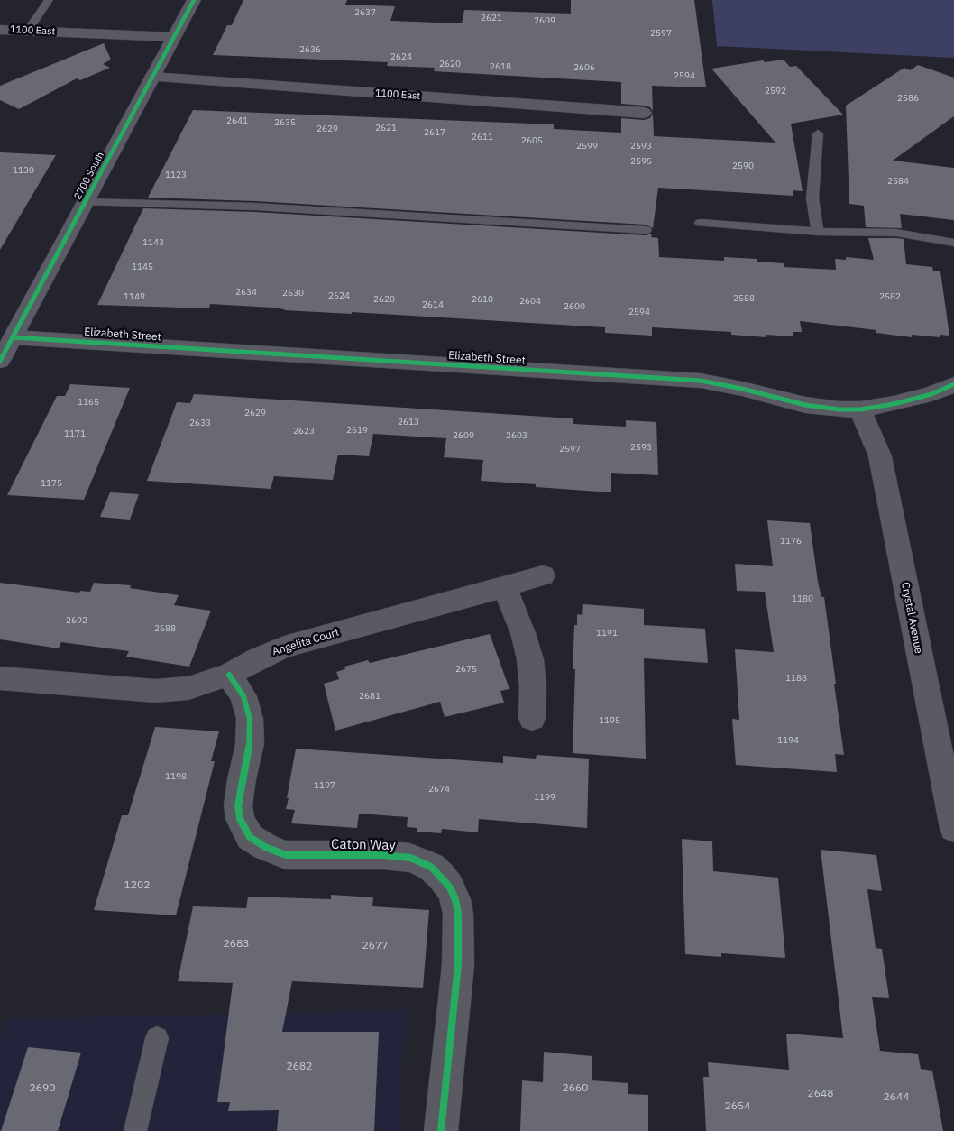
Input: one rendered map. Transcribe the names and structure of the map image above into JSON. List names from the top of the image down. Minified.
{"streets":{"street":["1100 East","2700 South","Elizabeth Street","Crystal Avenue","Angelita Court","Caton Way"]},"crossings":[["1100 East","2700 South"],["2700 South","Elizabeth Street"],["Elizabeth Street","Crystal Avenue"],["Angelita Court","Caton Way"]],"house_numbers":["2637","2621","2609","2597","2636","2624","2620","2618","2606","2594","2592","2586","2641","2635","2621","2629","2617","2611","2605","2599","2593","2595","2590","1130","1123","2584","1143","1145","2634","2630","2624","1149","2582","2588","2620","2610","2604","2614","2600","2594","1165","2629","2613","2633","2619","2623","1171","2609","2603","2593","2597","1175","1176","1180","2692","2688","1191","2675","1188","2681","1195","1194","1198","1197","2674","1199","1202","2683","2677","2682","2690","2660","2648","2644","2654"]}
